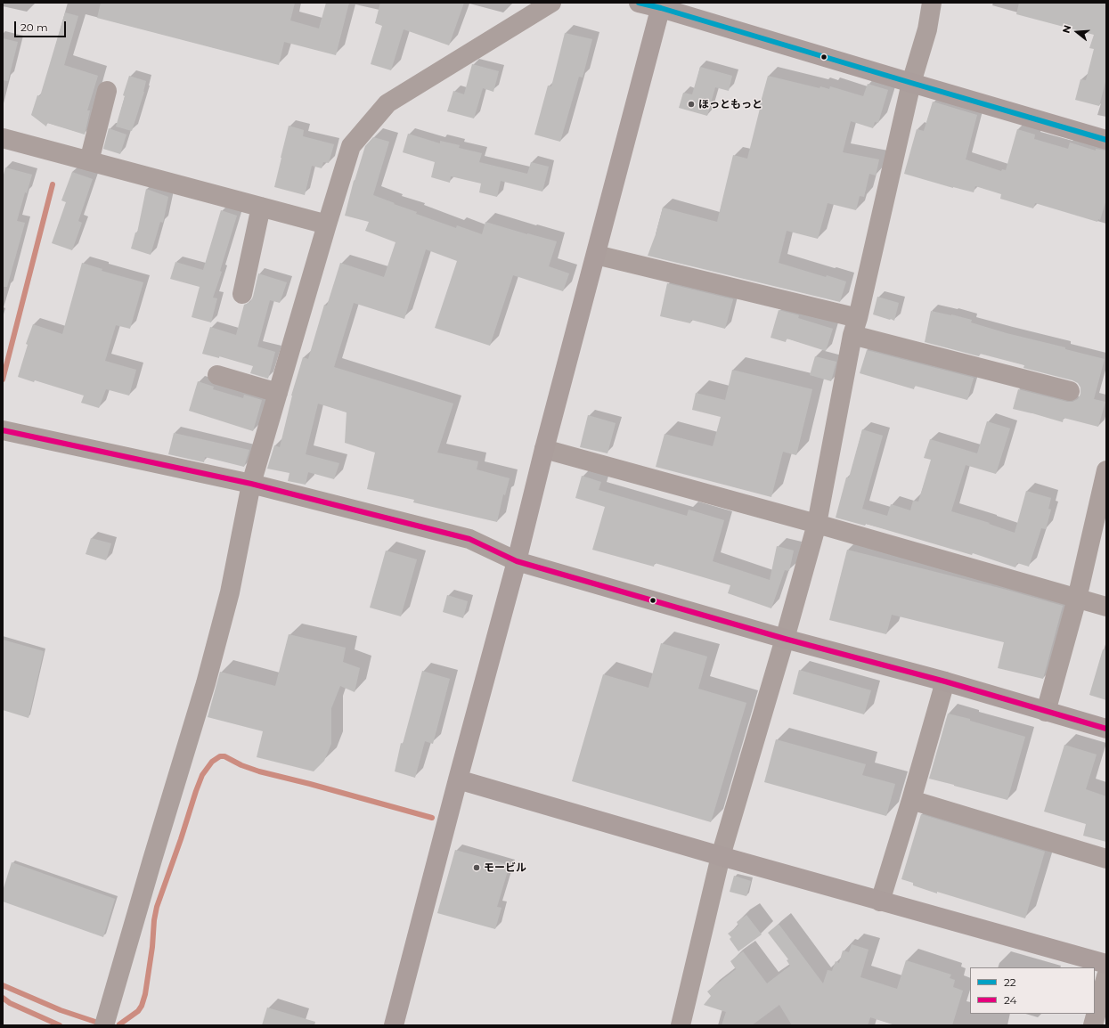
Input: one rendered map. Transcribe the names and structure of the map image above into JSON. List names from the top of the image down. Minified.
{"places":["ほっともっと","モービル"],"lines":["transit line 22","transit line 24"],"legend":["22","24"],"scale_bar":"20 m","north":"left"}
